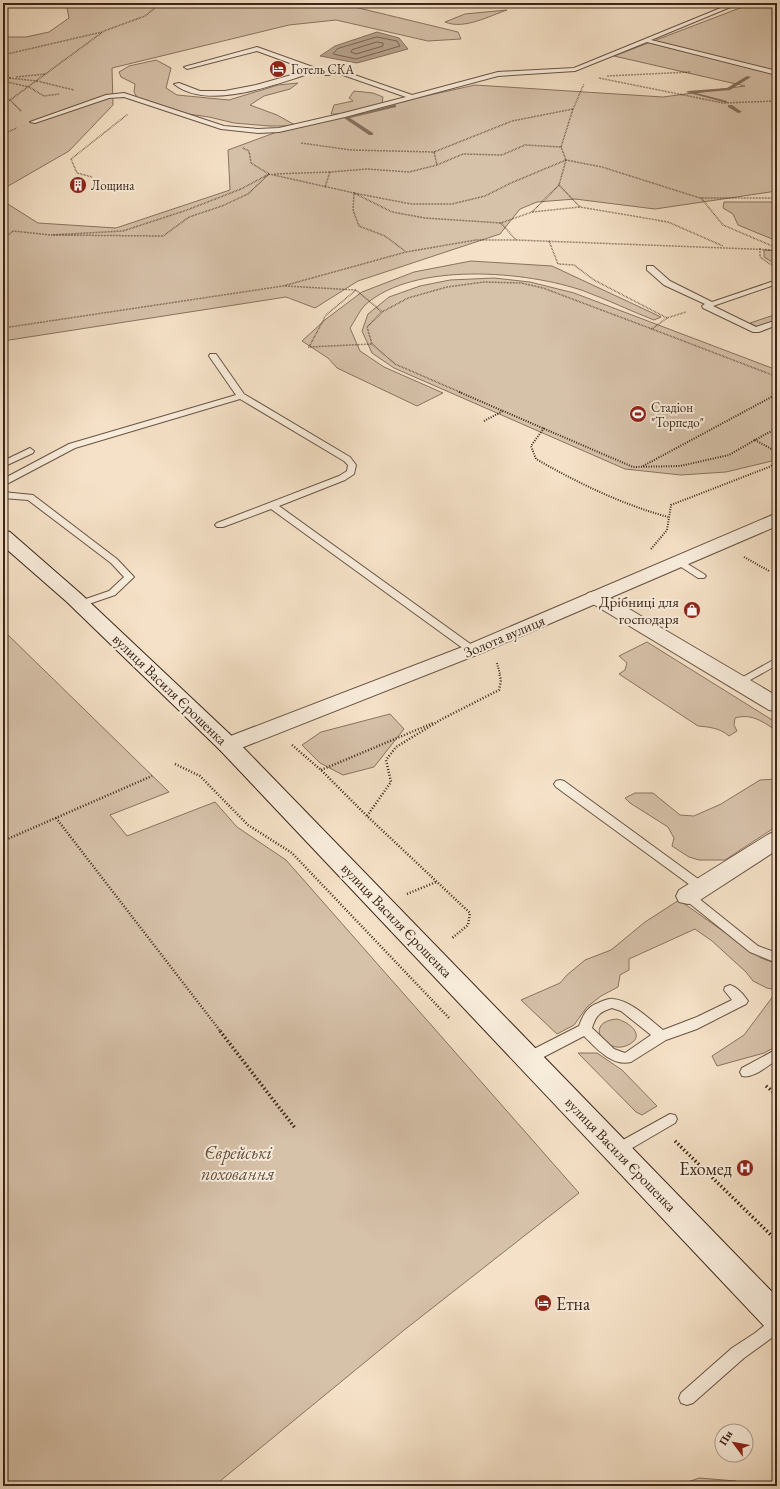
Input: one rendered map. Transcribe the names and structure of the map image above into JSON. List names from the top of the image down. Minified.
{"streets":{"main road":["Золота вулиця","вулиця Василя Єрошенка"]},"crossings":[["Золота вулиця","вулиця Василя Єрошенка"]],"parks":["Єврейські поховання"],"places":{"hotel":["Готель СКА","Етна"],"building":["Лощина"],"sports":["Стадіон \"Торпедо\""],"shop":["Дрібниці для господаря"],"hospital":["Ехомед"]},"north":"top left"}
